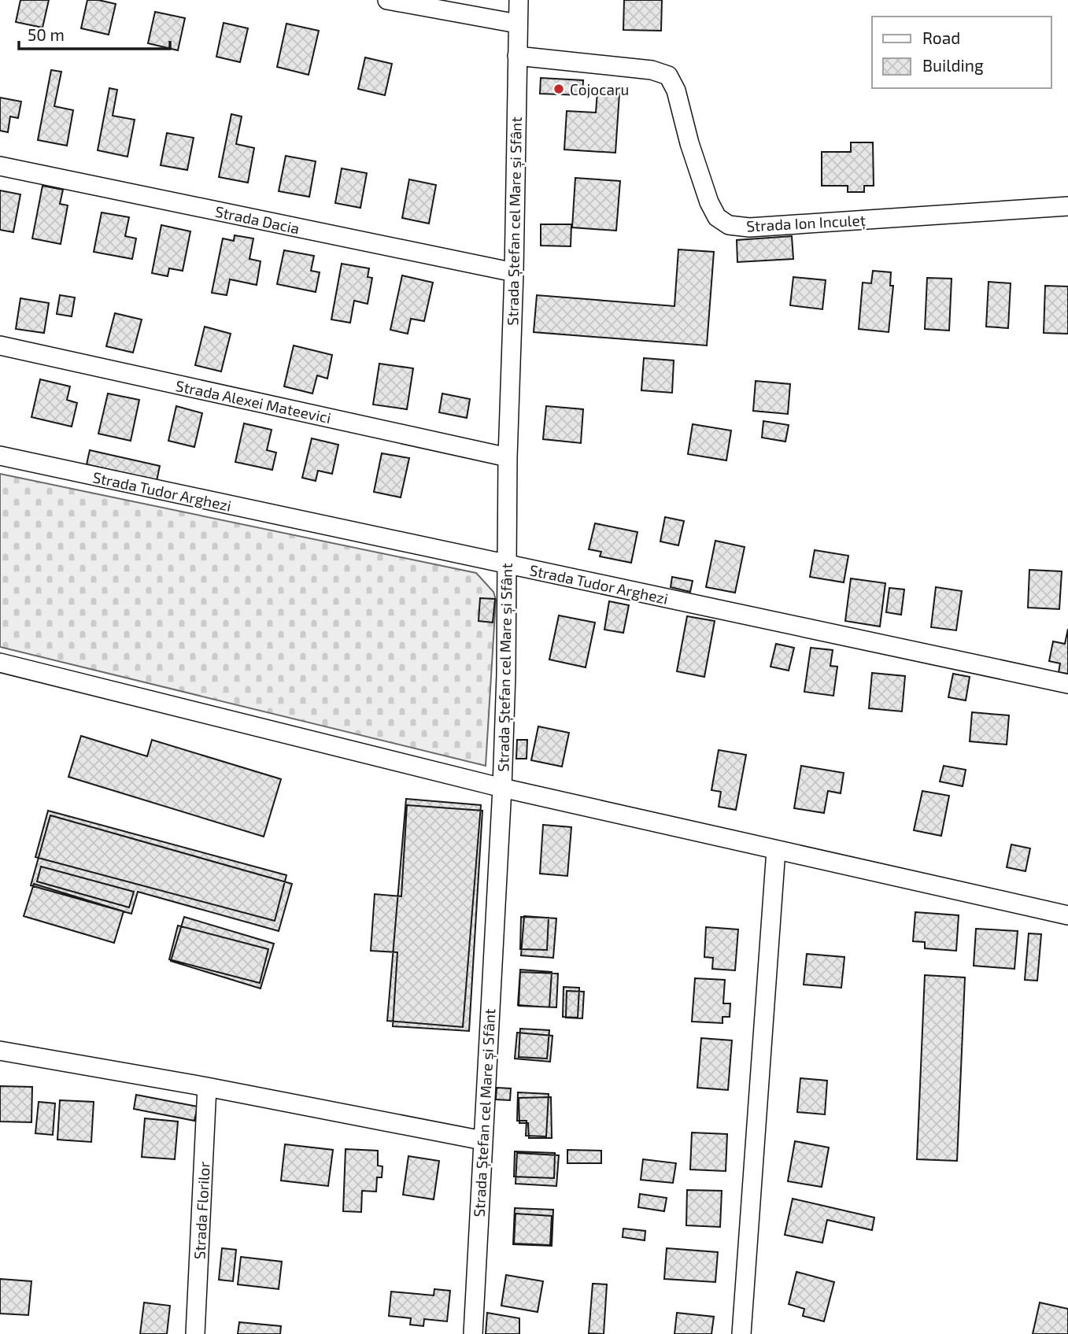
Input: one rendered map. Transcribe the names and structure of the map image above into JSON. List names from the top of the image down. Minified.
{"streets":{"street":["Strada Dacia","Strada Ștefan cel Mare și Sfânt","Strada Ion Inculeț","Strada Alexei Mateevici","Strada Tudor Arghezi","Strada Florilor"]},"crossings":[["Strada Dacia","Strada Ștefan cel Mare și Sfânt"],["Strada Ștefan cel Mare și Sfânt","Strada Ion Inculeț"],["Strada Ștefan cel Mare și Sfânt","Strada Alexei Mateevici"],["Strada Ștefan cel Mare și Sfânt","Strada Tudor Arghezi"]],"places":["Cojocaru"],"legend":["Road","Building"],"scale_bar":"50 m"}
